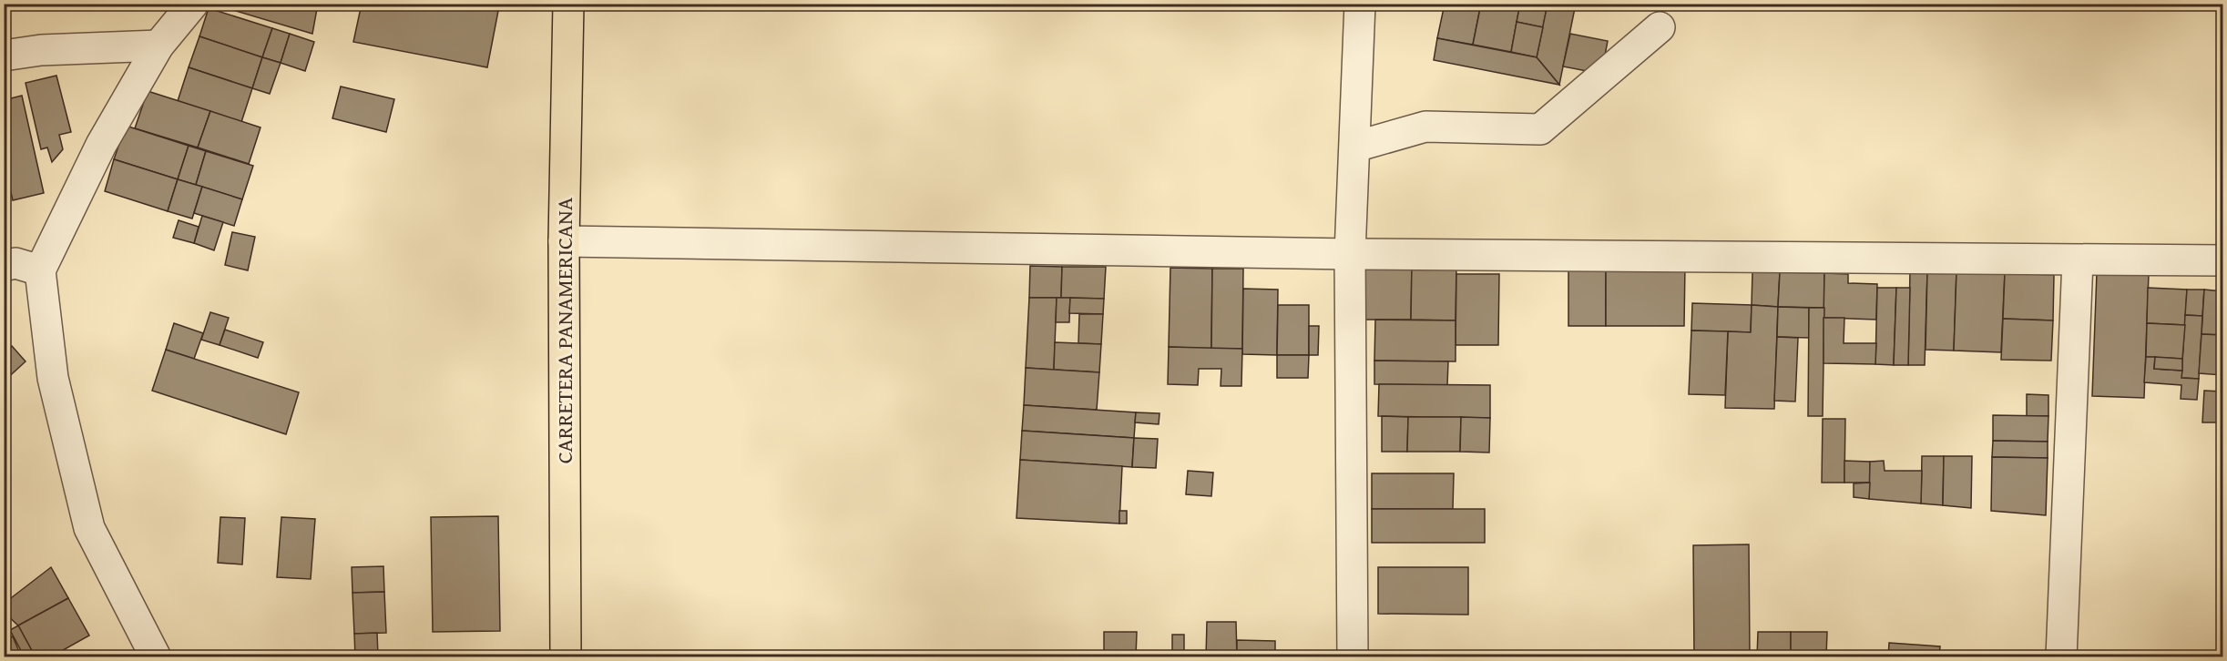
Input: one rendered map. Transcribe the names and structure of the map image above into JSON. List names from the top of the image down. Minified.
{"streets":{"highway":["CARRETERA PANAMERICANA"]}}
